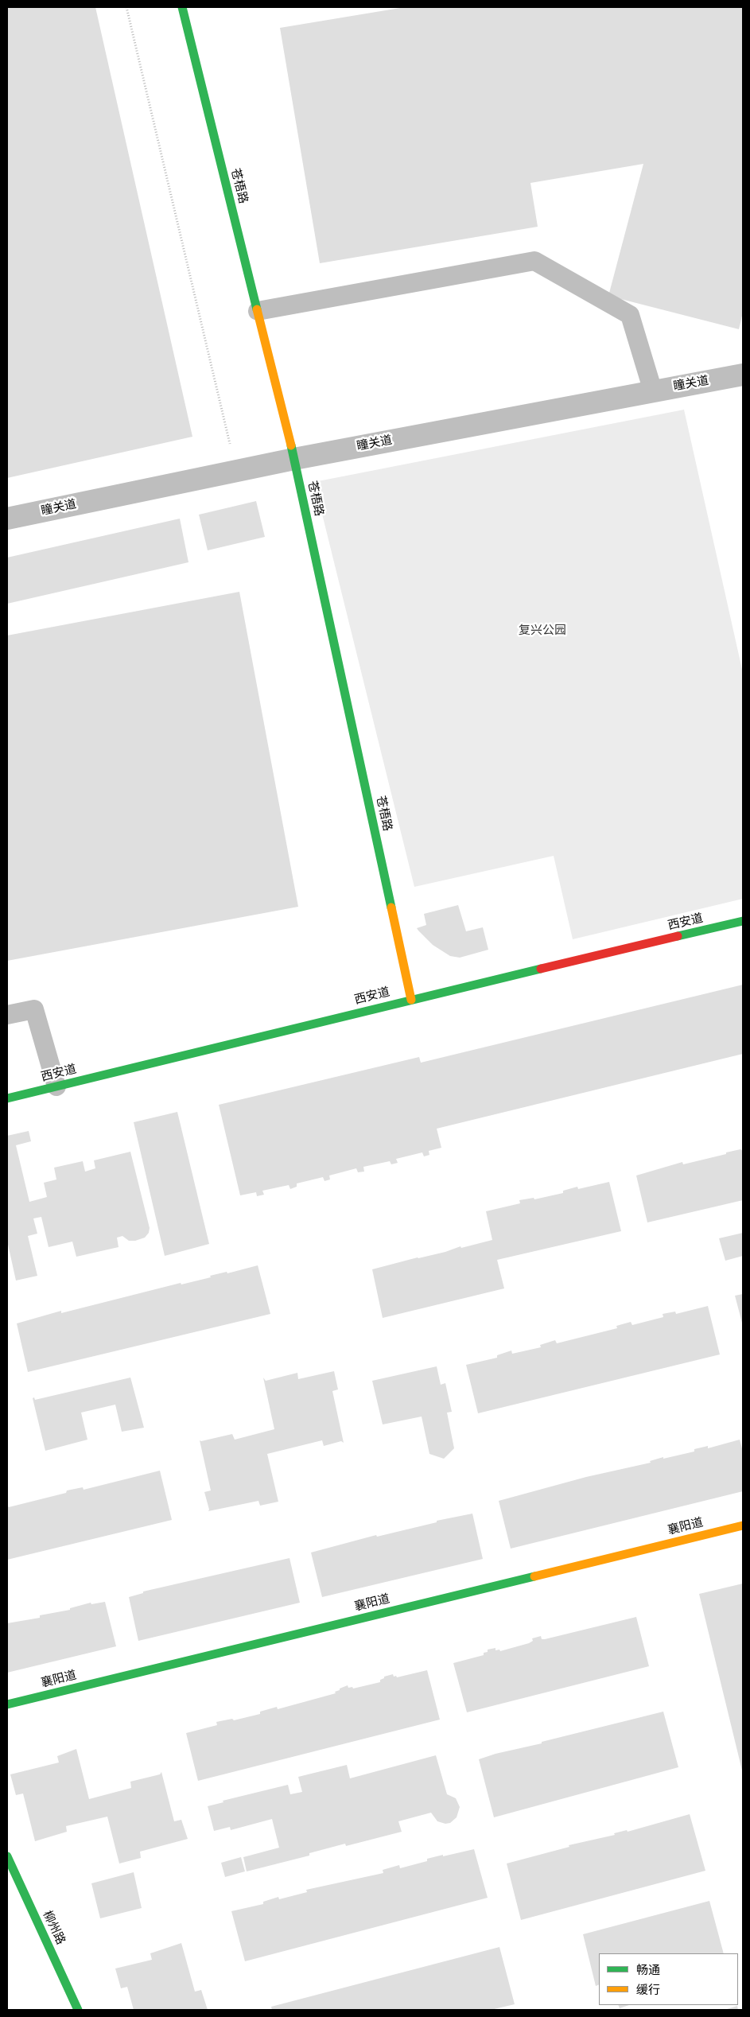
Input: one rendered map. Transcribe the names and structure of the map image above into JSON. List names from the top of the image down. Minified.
{"streets":{"street":["苍梧路","瞳关道","西安道","襄阳道","柳州路"]},"crossings":[["苍梧路","瞳关道"],["苍梧路","西安道"]],"parks":["复兴公园"],"legend":["畅通","缓行"]}
